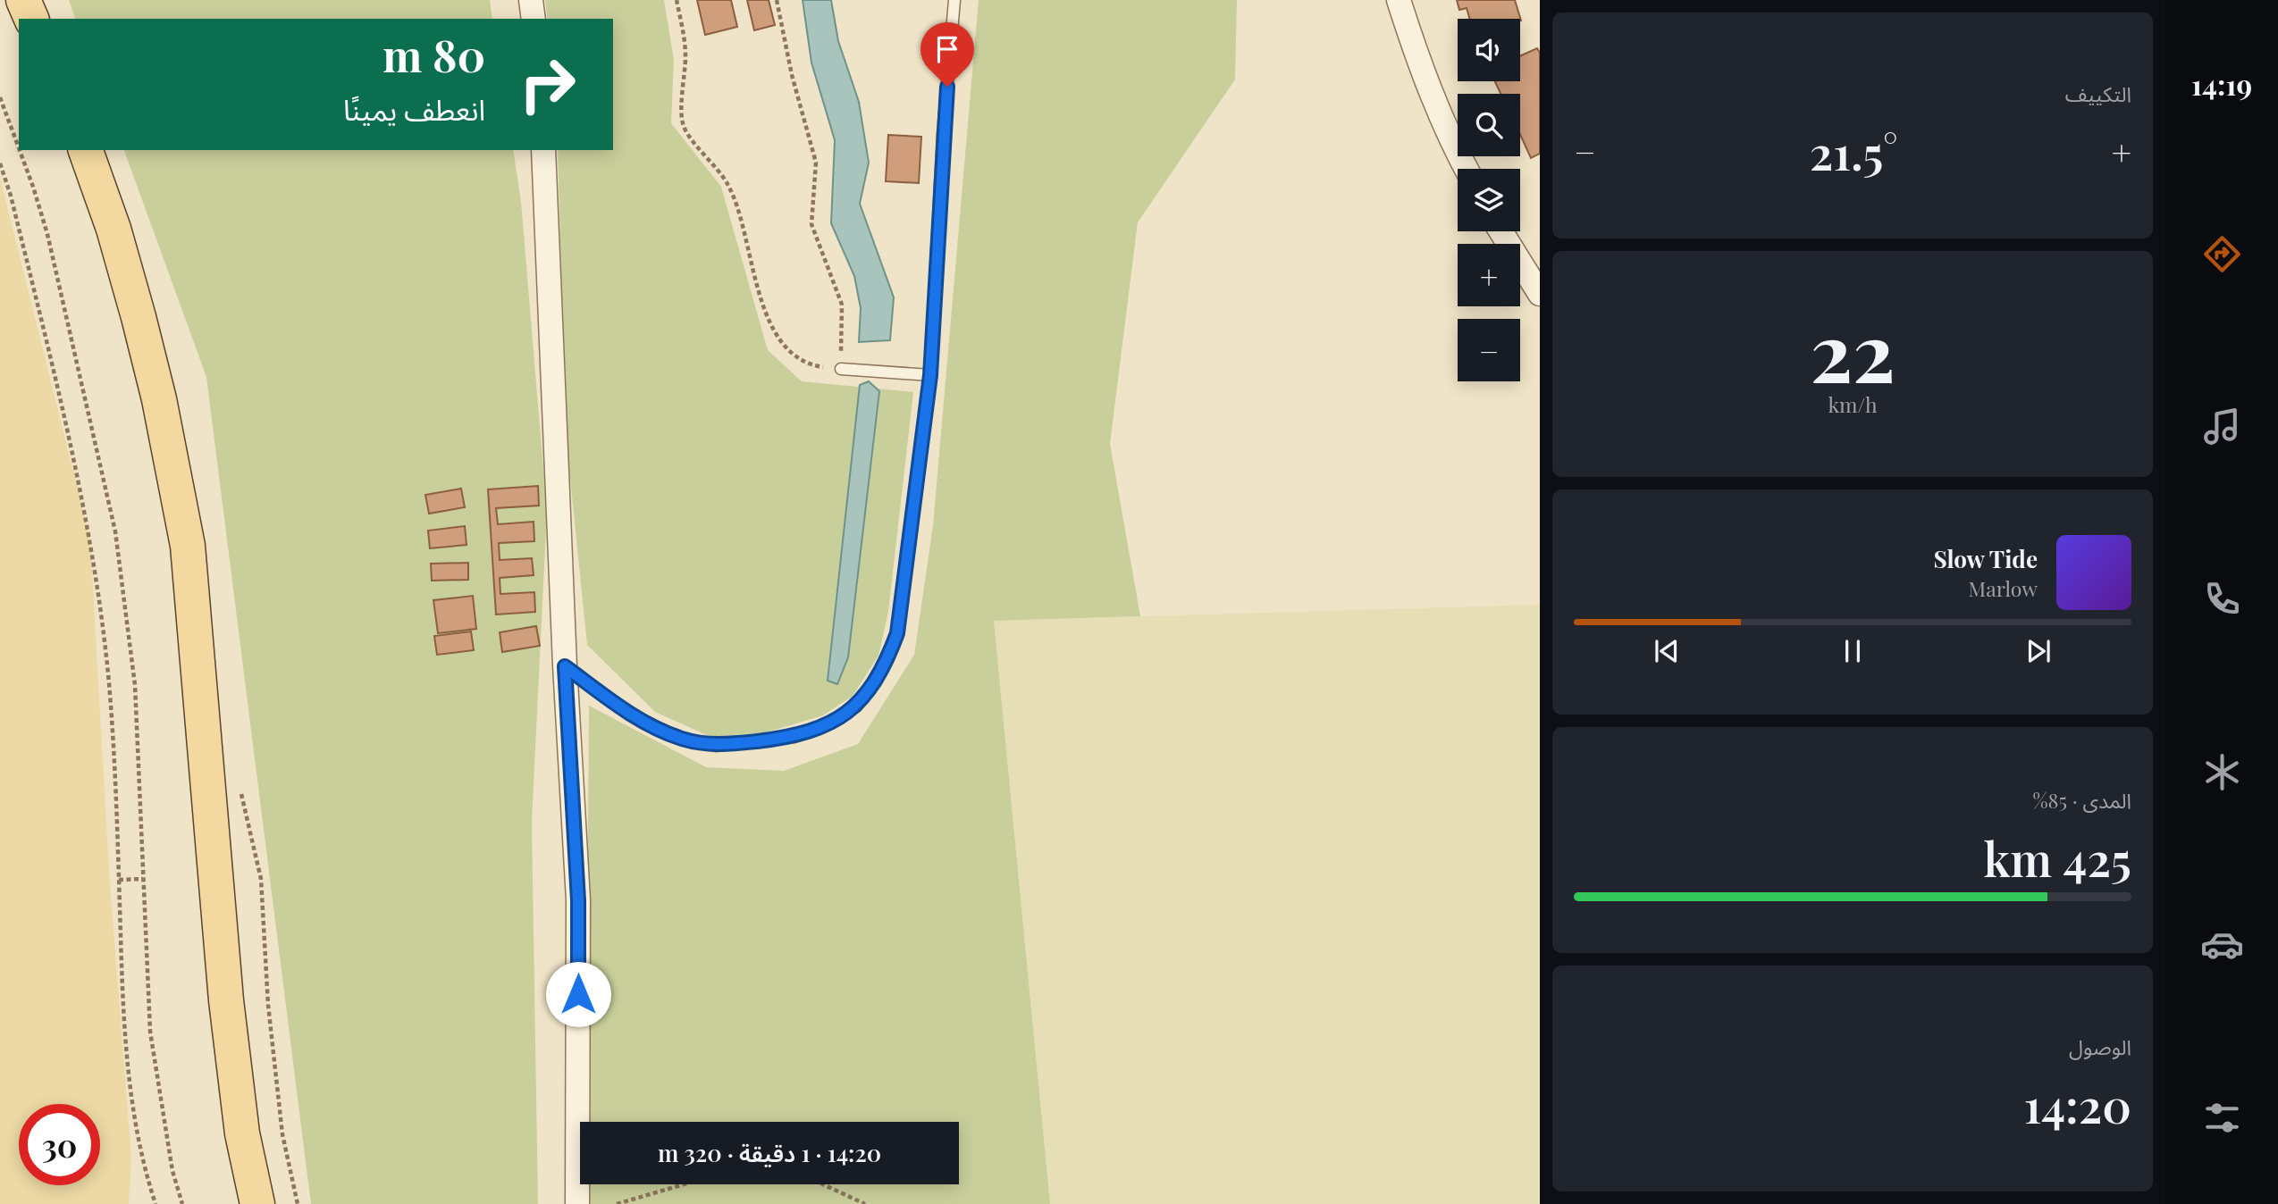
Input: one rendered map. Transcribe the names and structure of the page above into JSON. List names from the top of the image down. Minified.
{"page":{"tabs":"14:19","tile":["التكييف",["22","km/h"],["المدى · 85%","425 km"],["الوصول","14:20"]],"map_buttons":["+","−"],"turn":["80 m","انعطف يمينًا"],"heat":["−","21.5°","+"],"song":["Slow Tide","Marlow"],"limit":"30","trip":"14:20 · 1 دقيقة · 320 m"}}
